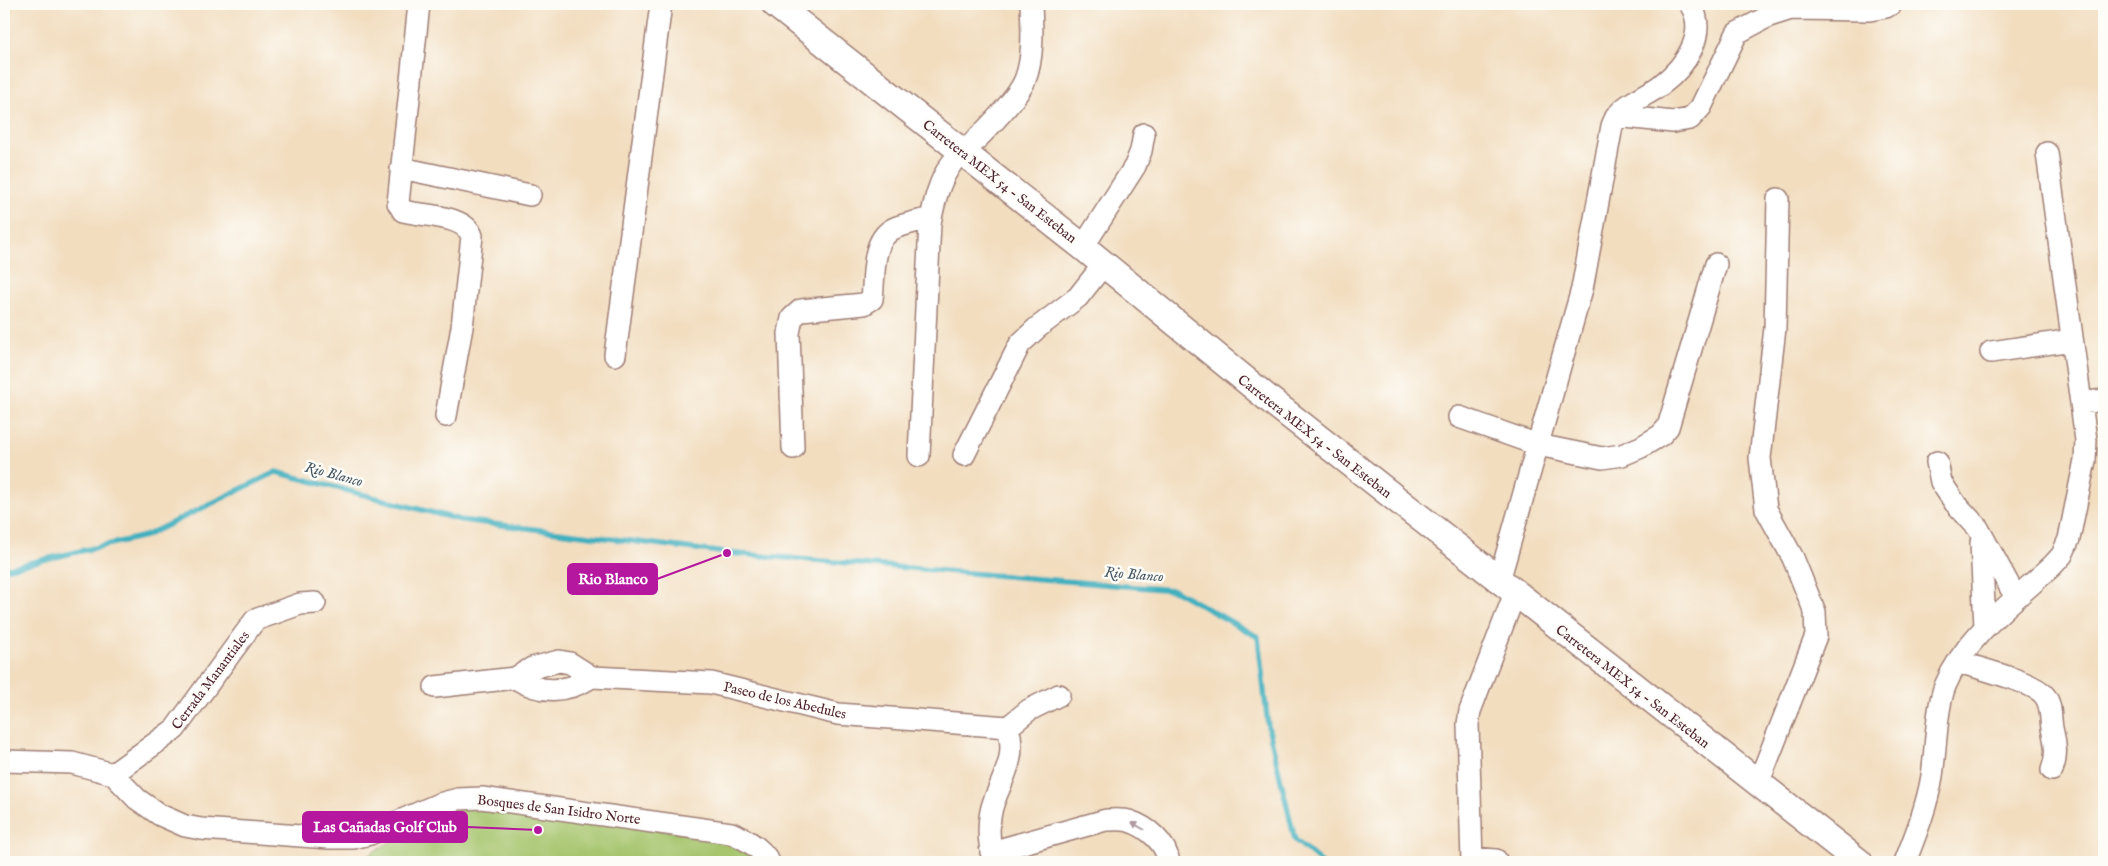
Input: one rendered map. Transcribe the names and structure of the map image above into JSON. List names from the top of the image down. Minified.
{"streets":{"street":["Carretera MEX 54 - San Esteban","Cerrada Manantiales","Paseo de los Abedules","Bosques de San Isidro Norte"]},"crossings":[["Cerrada Manantiales","Bosques de San Isidro Norte"]],"water":["Rio Blanco"],"places":["Rio Blanco","Las Cañadas Golf Club"]}
